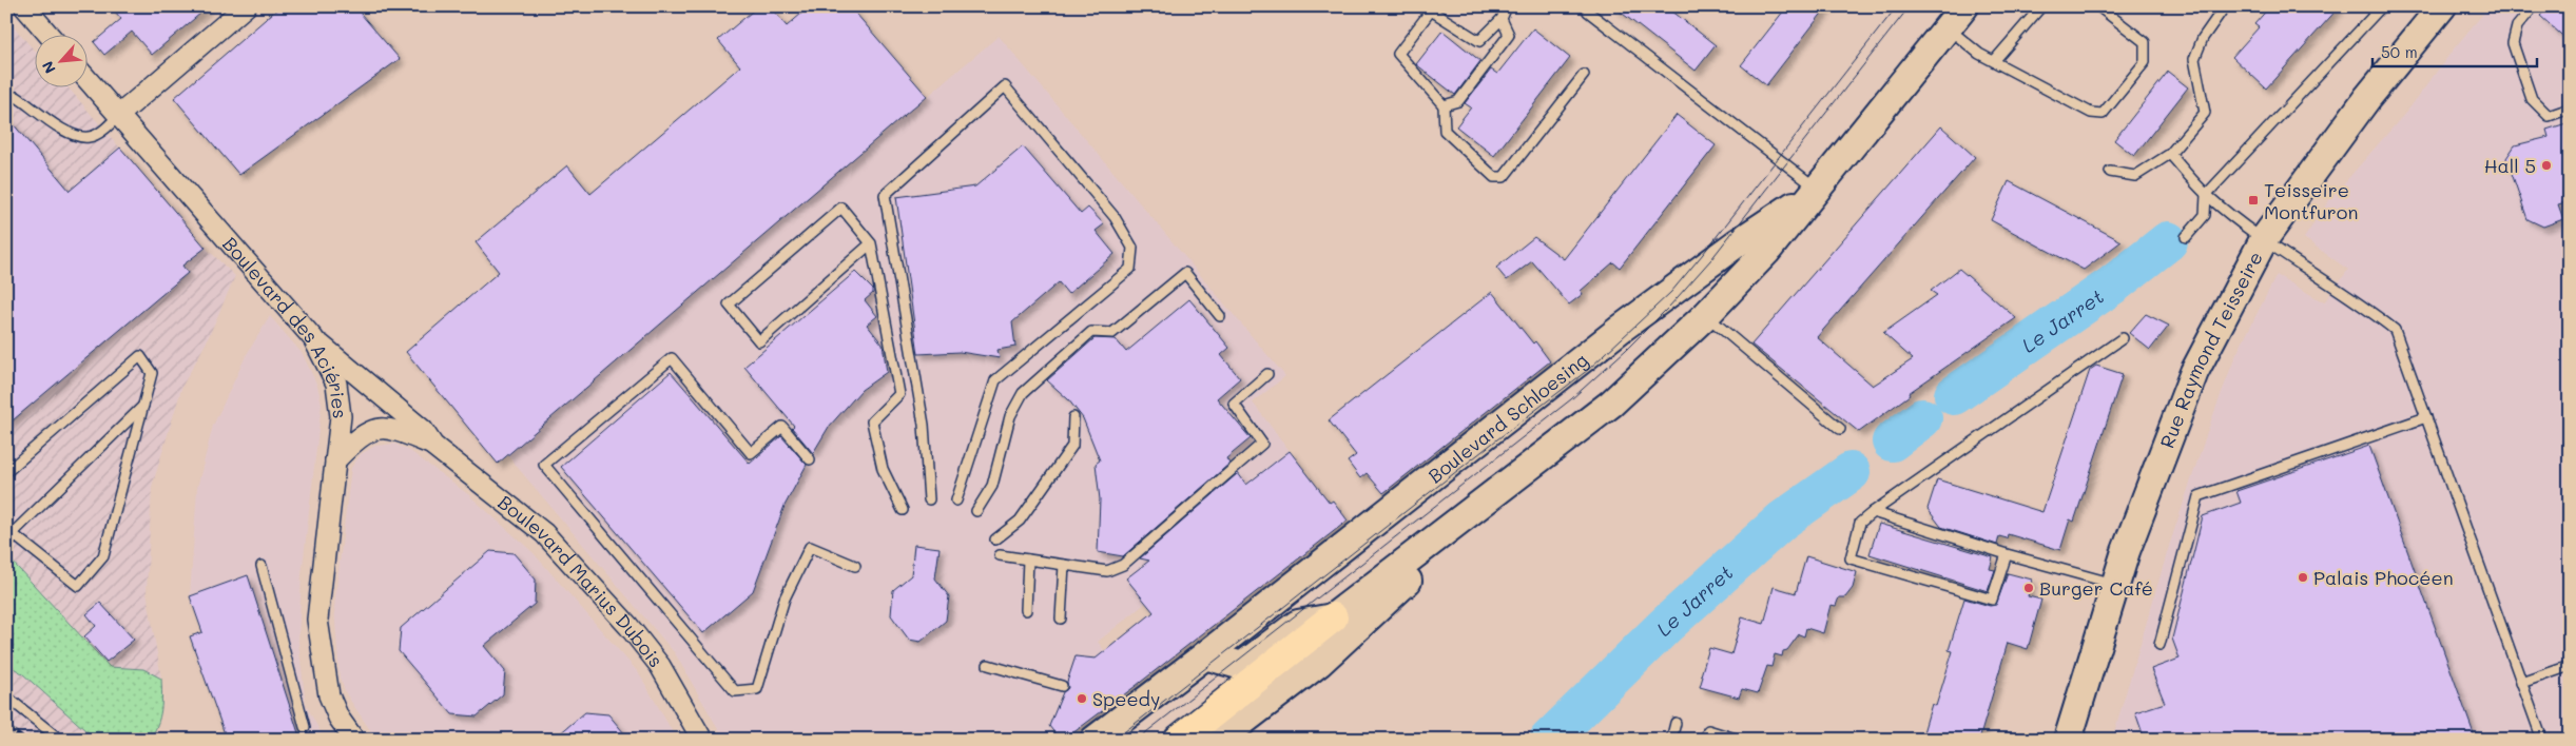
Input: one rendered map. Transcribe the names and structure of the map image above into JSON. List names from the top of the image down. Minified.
{"streets":{"main road":["Rue Raymond Teisseire","Boulevard Schloesing"],"street":["Boulevard des Aciéries","Boulevard Marius Dubois"]},"crossings":[["Boulevard des Aciéries","Boulevard Marius Dubois"]],"water":["Le Jarret"],"places":{"other":["Hall 5","Palais Phocéen","Burger Café","Speedy"],"transit":["Teisseire Montfuron"]},"scale_bar":"50 m","north":"bottom left"}
